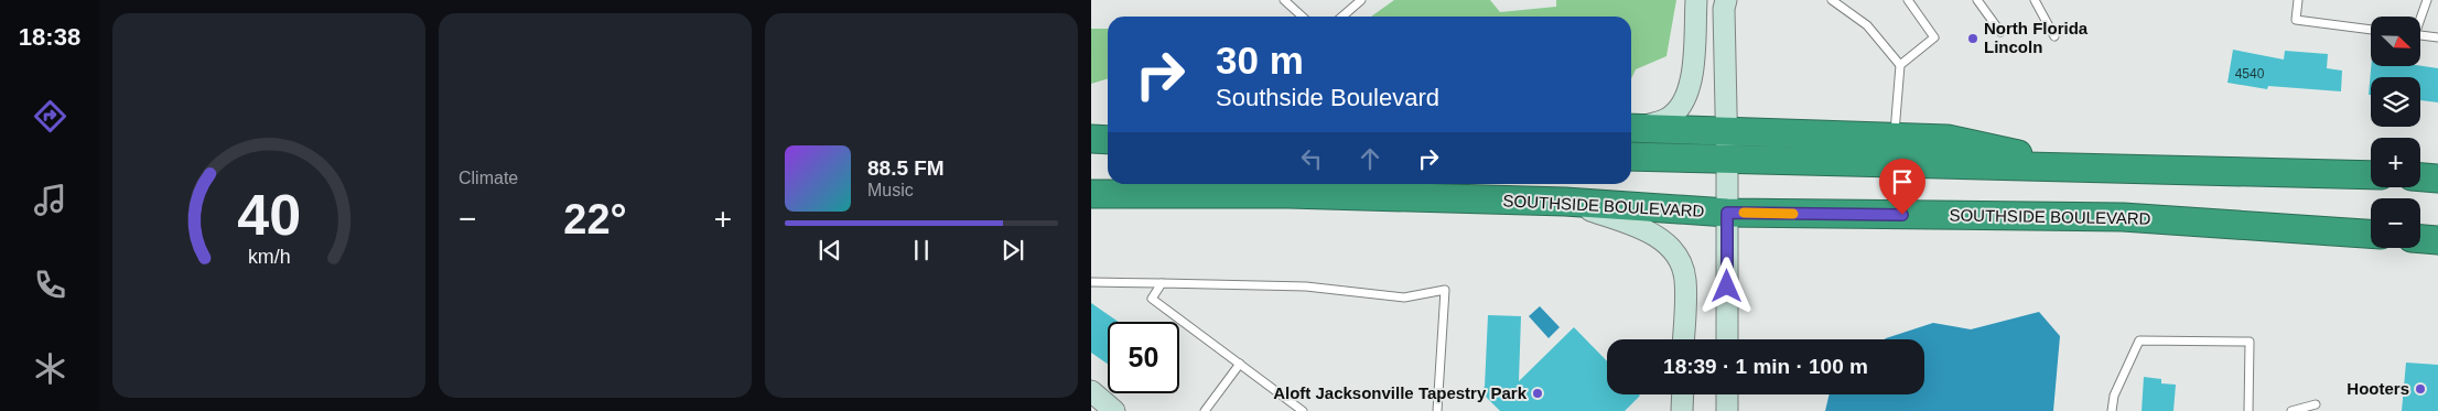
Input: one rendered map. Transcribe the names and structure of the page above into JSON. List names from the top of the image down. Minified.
{"streets":{"highway":["SOUTHSIDE BOULEVARD"]},"places":["North Florida Lincoln","Hooters","Aloft Jacksonville Tapestry Park"],"house_numbers":["4540"],"north":"bottom right","page":{"tabs":"18:38","tile":"Climate","map_buttons":["+","−"],"turn":["30 m","Southside Boulevard"],"song":["88.5 FM","Music"],"heat":["−","22°","+"],"limit":"50","trip":"18:39 · 1 min · 100 m","gauge":["40","km/h"]}}
